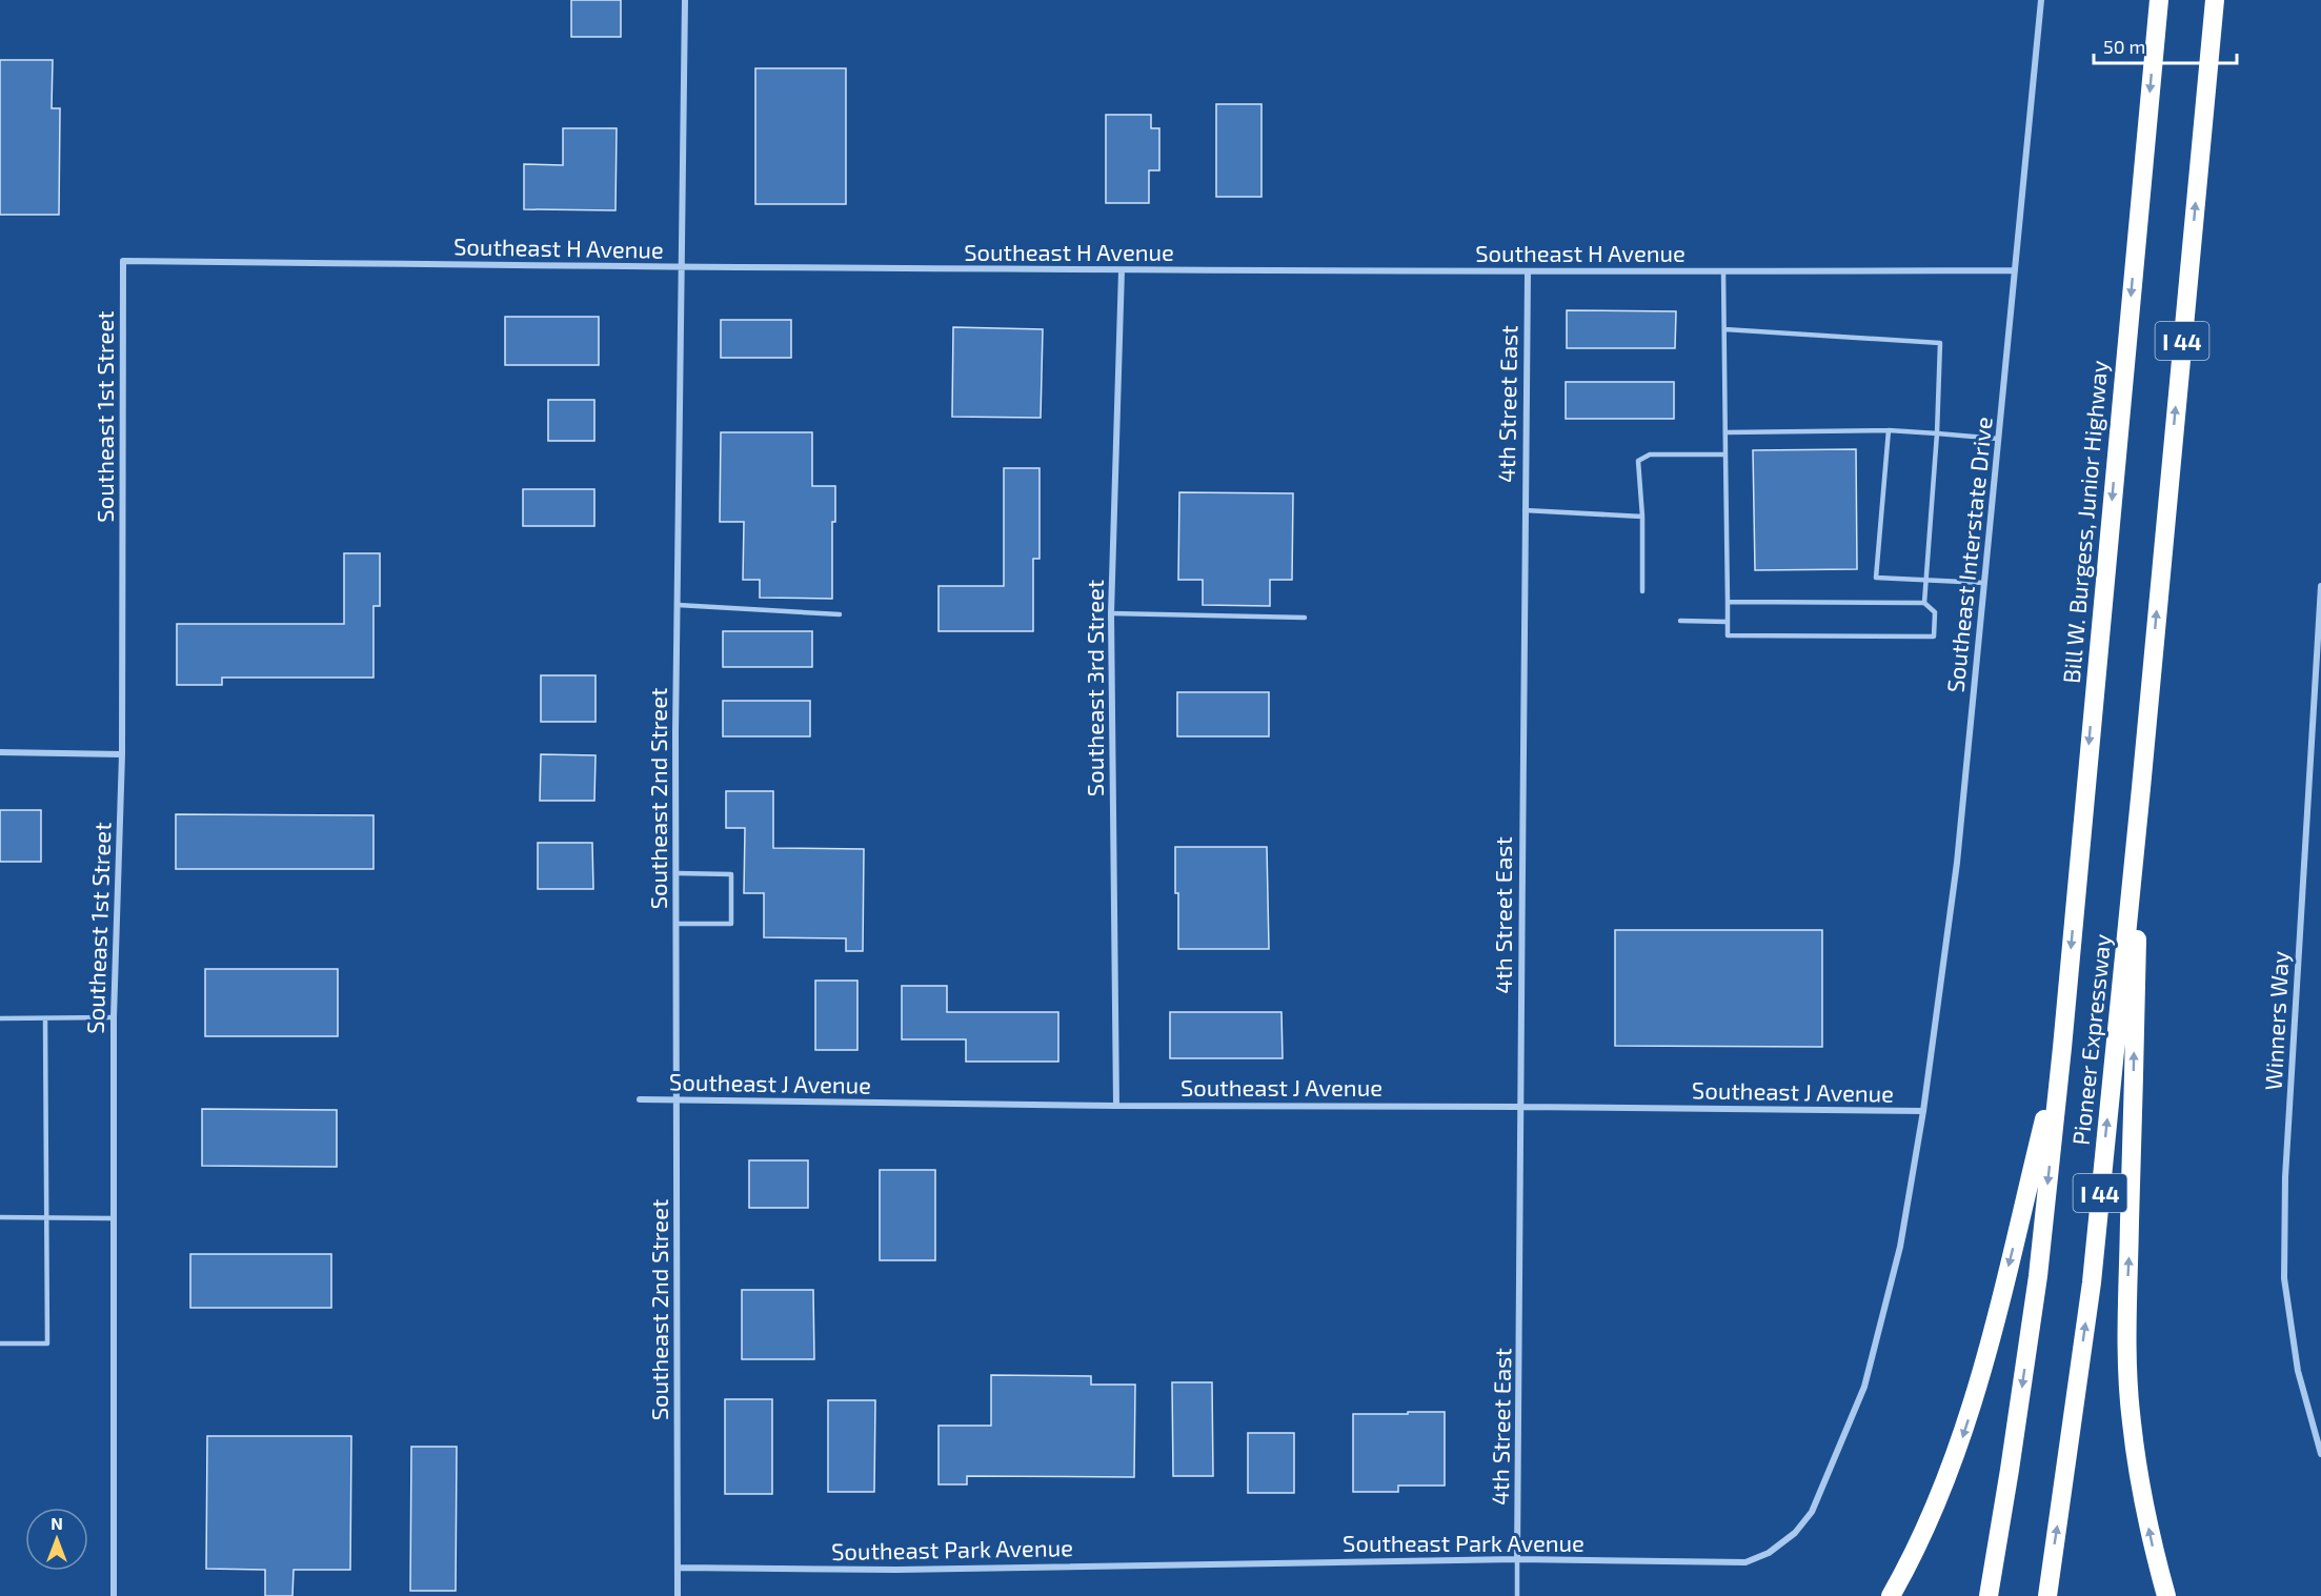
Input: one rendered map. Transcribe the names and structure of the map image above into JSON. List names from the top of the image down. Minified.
{"streets":{"highway":["I 44","Bill W. Burgess, Junior Highway","Pioneer Expressway"],"street":["Southeast H Avenue","4th Street East","Southeast 1st Street","Southeast Interstate Drive","Southeast 3rd Street","Southeast 2nd Street","Winners Way","Southeast J Avenue","Southeast Park Avenue"]},"crossings":[["Southeast H Avenue","4th Street East"],["Southeast H Avenue","Southeast 1st Street"],["Southeast H Avenue","Southeast Interstate Drive"],["Southeast H Avenue","Southeast 3rd Street"],["Southeast H Avenue","Southeast 2nd Street"],["I 44","Pioneer Expressway"],["4th Street East","Southeast J Avenue"],["4th Street East","Southeast Park Avenue"],["Bill W. Burgess, Junior Highway","Pioneer Expressway"],["Southeast Interstate Drive","Southeast J Avenue"],["Southeast Interstate Drive","Southeast Park Avenue"],["Southeast 3rd Street","Southeast J Avenue"],["Southeast 2nd Street","Southeast J Avenue"],["Southeast 2nd Street","Southeast Park Avenue"],["Southeast J Avenue","Southeast Park Avenue"]],"scale_bar":"50 m","north":"top"}
